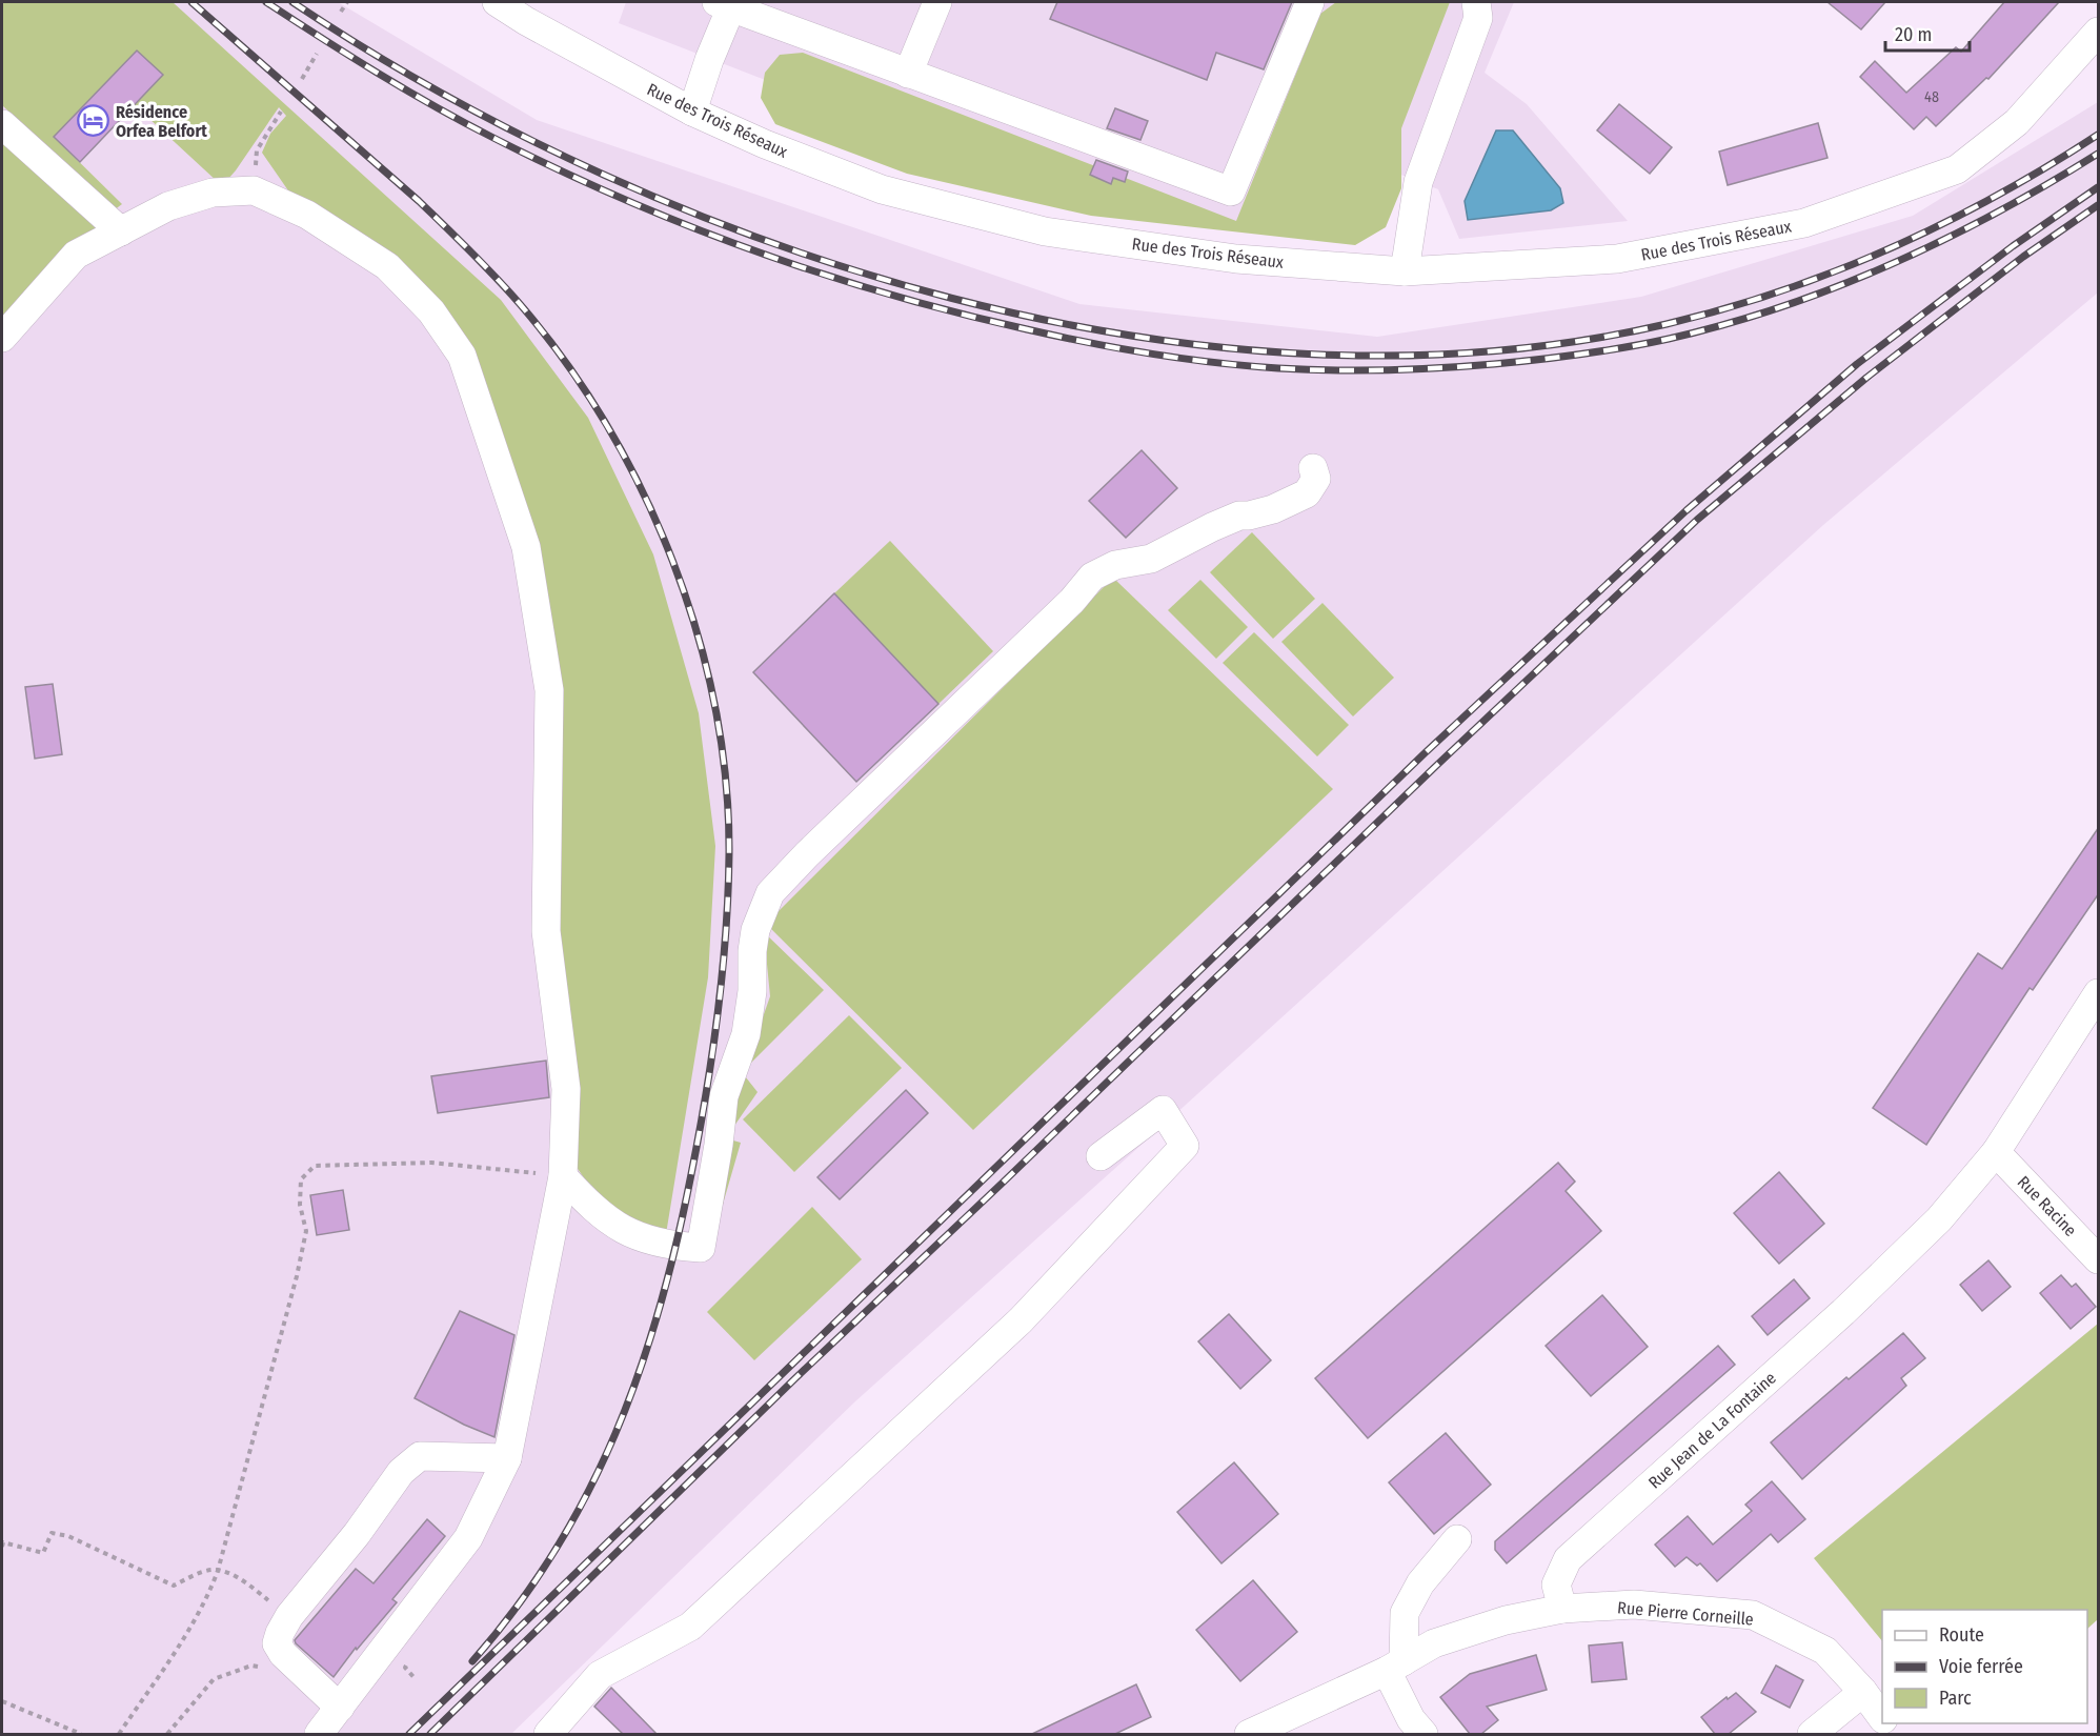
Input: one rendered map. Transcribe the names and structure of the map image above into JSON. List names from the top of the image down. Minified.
{"streets":{"street":["Rue des Trois Réseaux","Rue Racine","Rue Jean de La Fontaine","Rue Pierre Corneille"]},"crossings":[["Rue Racine","Rue Jean de La Fontaine"],["Rue Jean de La Fontaine","Rue Pierre Corneille"]],"places":{"hotel":["Résidence Orfea Belfort"]},"house_numbers":["48"],"legend":["Route","Voie ferrée","Parc"],"scale_bar":"20 m"}
